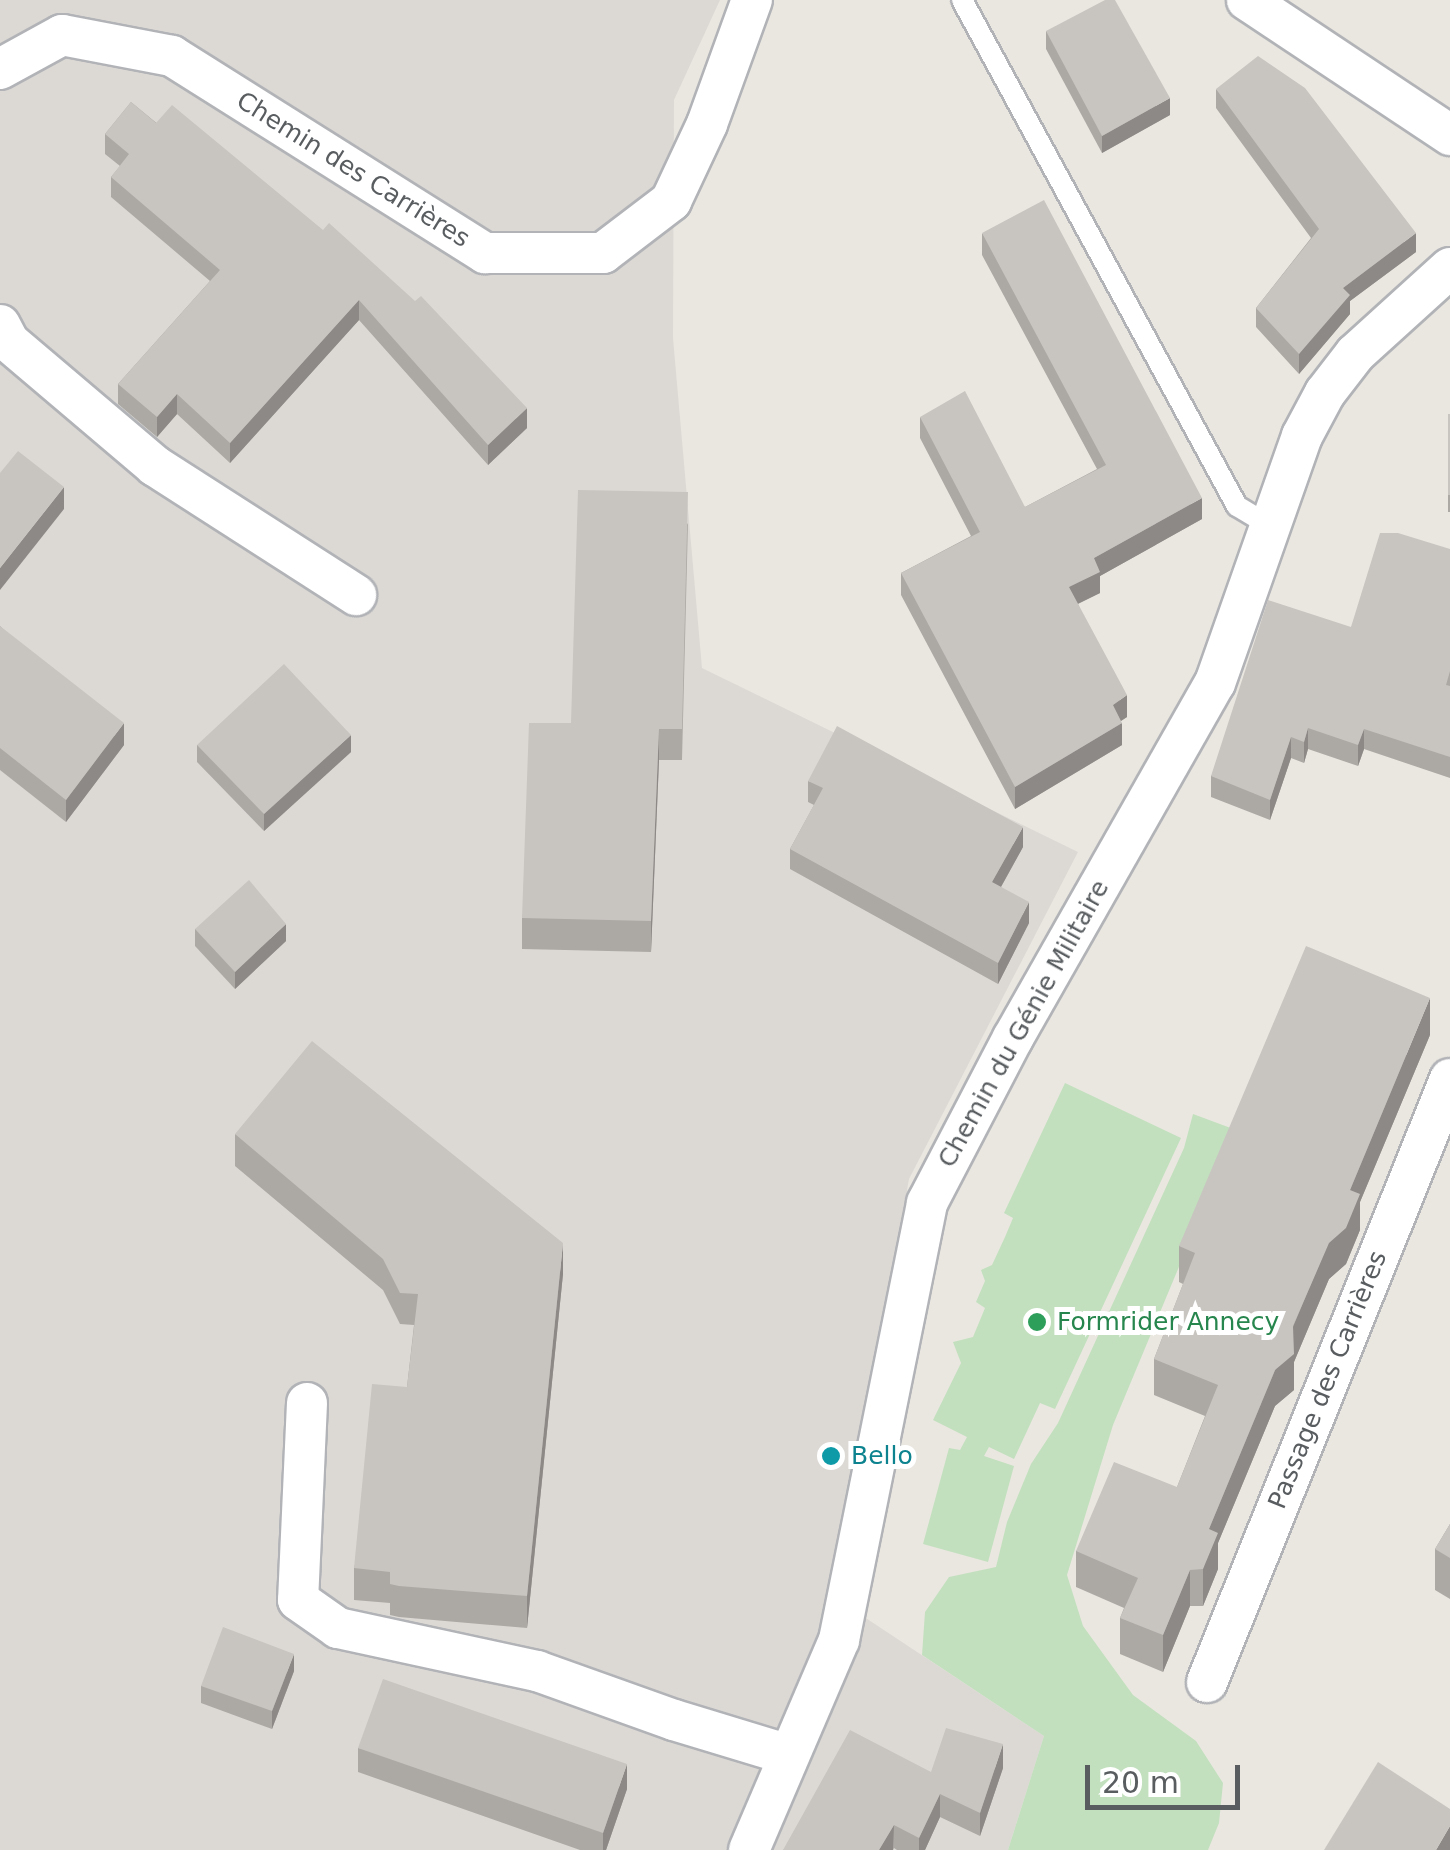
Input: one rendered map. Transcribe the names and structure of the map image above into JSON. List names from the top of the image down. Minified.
{"streets":{"street":["Chemin des Carrières","Chemin du Génie Militaire","Passage des Carrières"]},"places":["Formrider Annecy","Bello"],"scale_bar":"20 m"}
